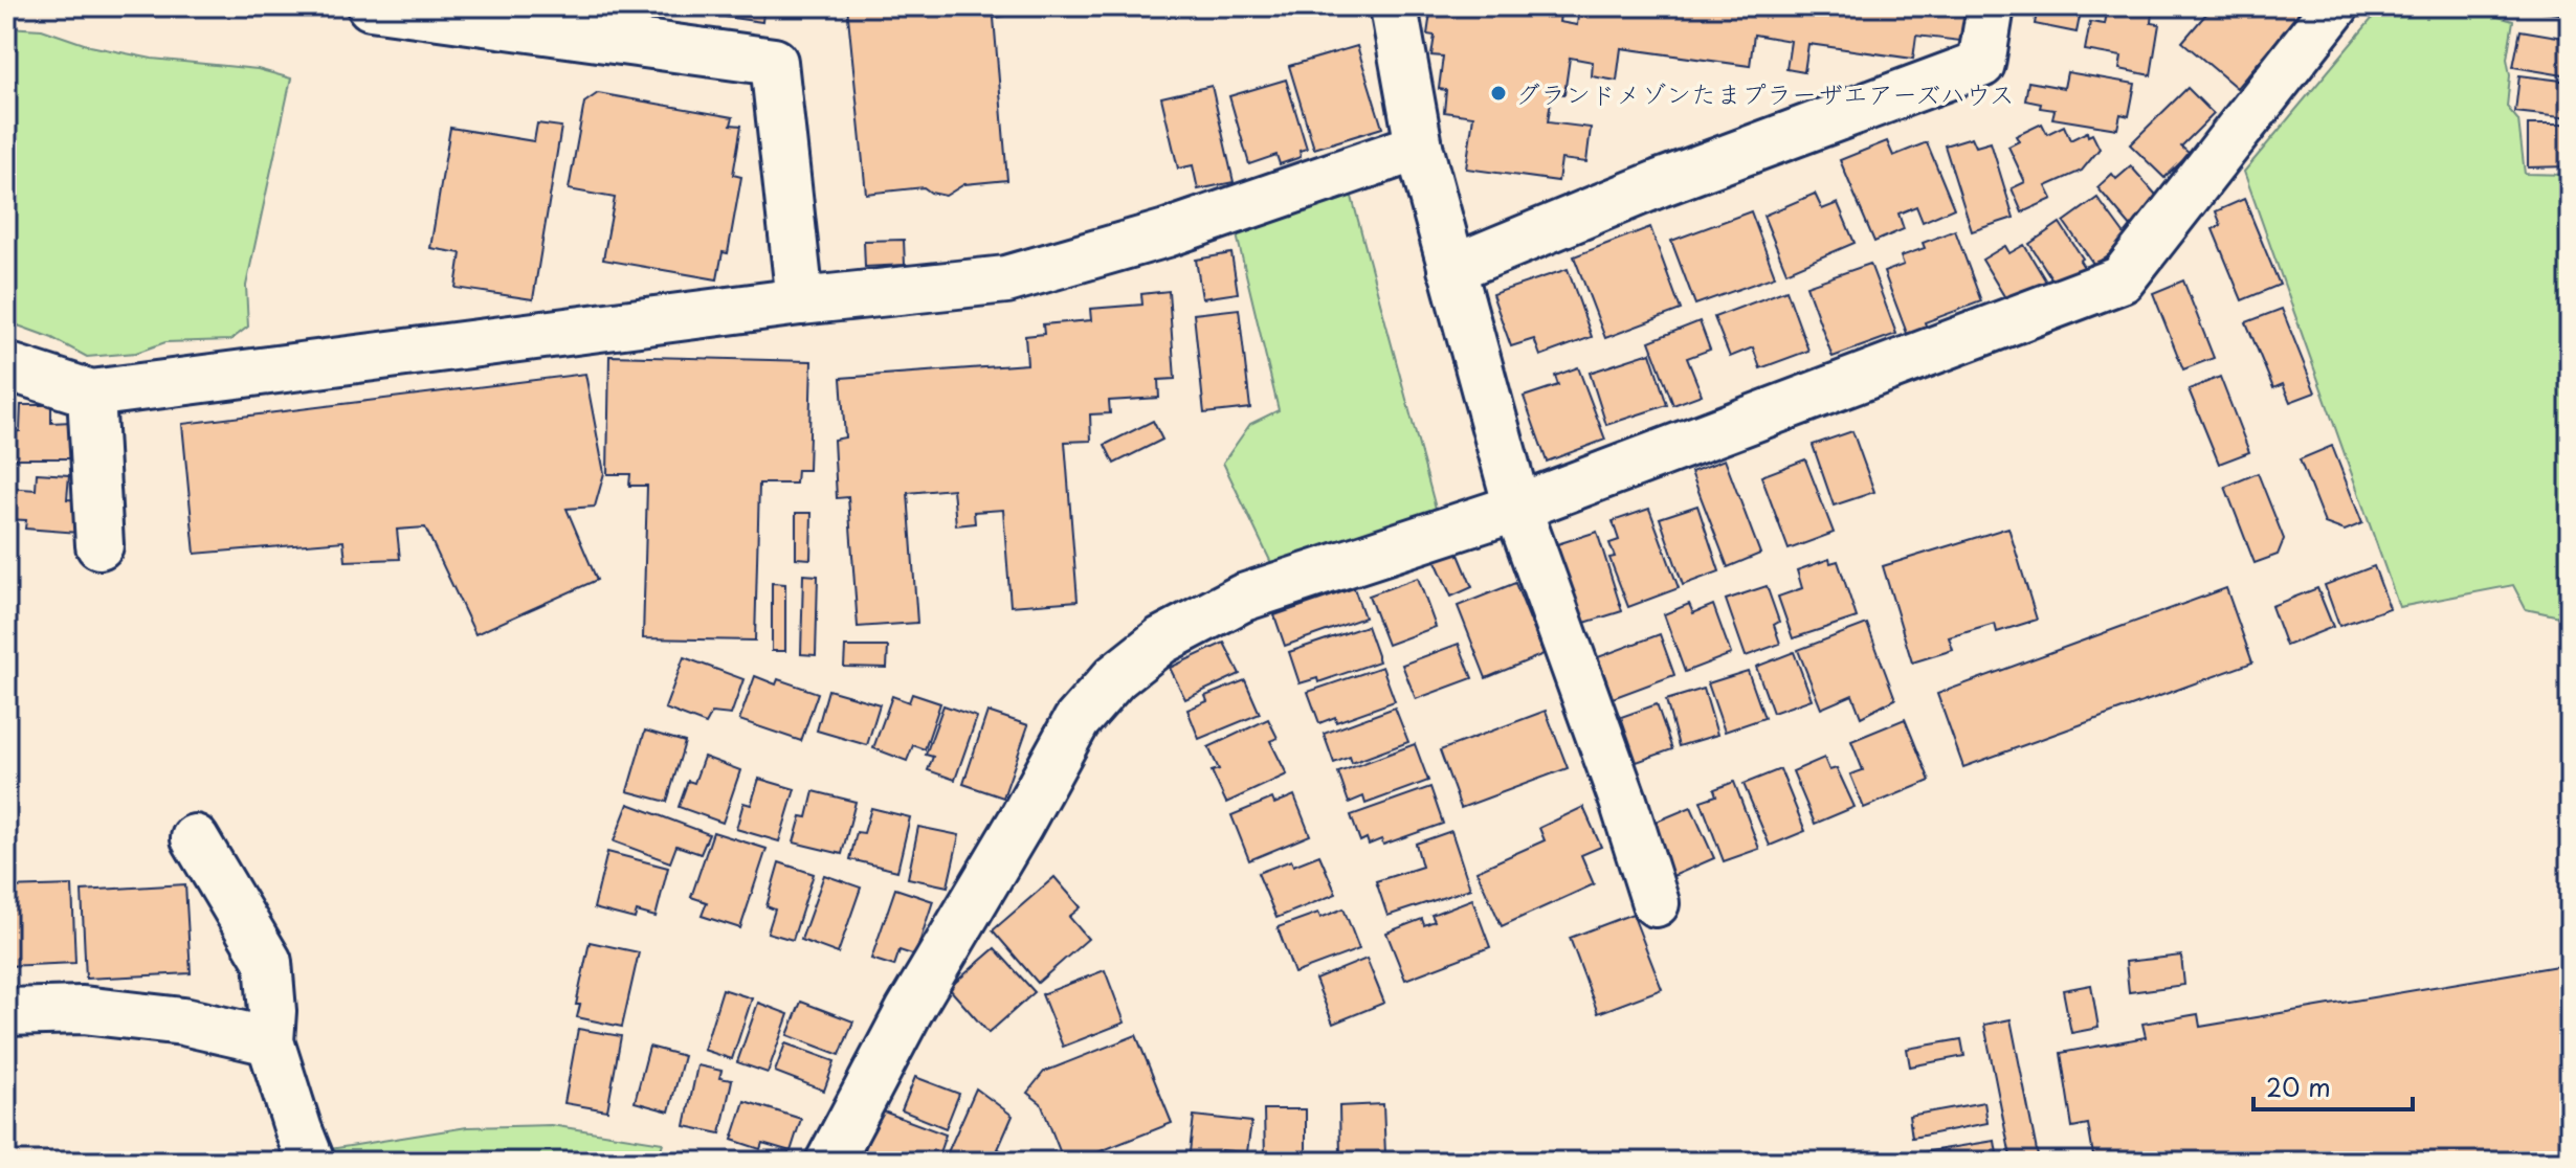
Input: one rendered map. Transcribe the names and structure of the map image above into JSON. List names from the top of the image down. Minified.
{"places":["グランドメゾンたまプラーザエアーズハウス"],"scale_bar":"20 m"}
